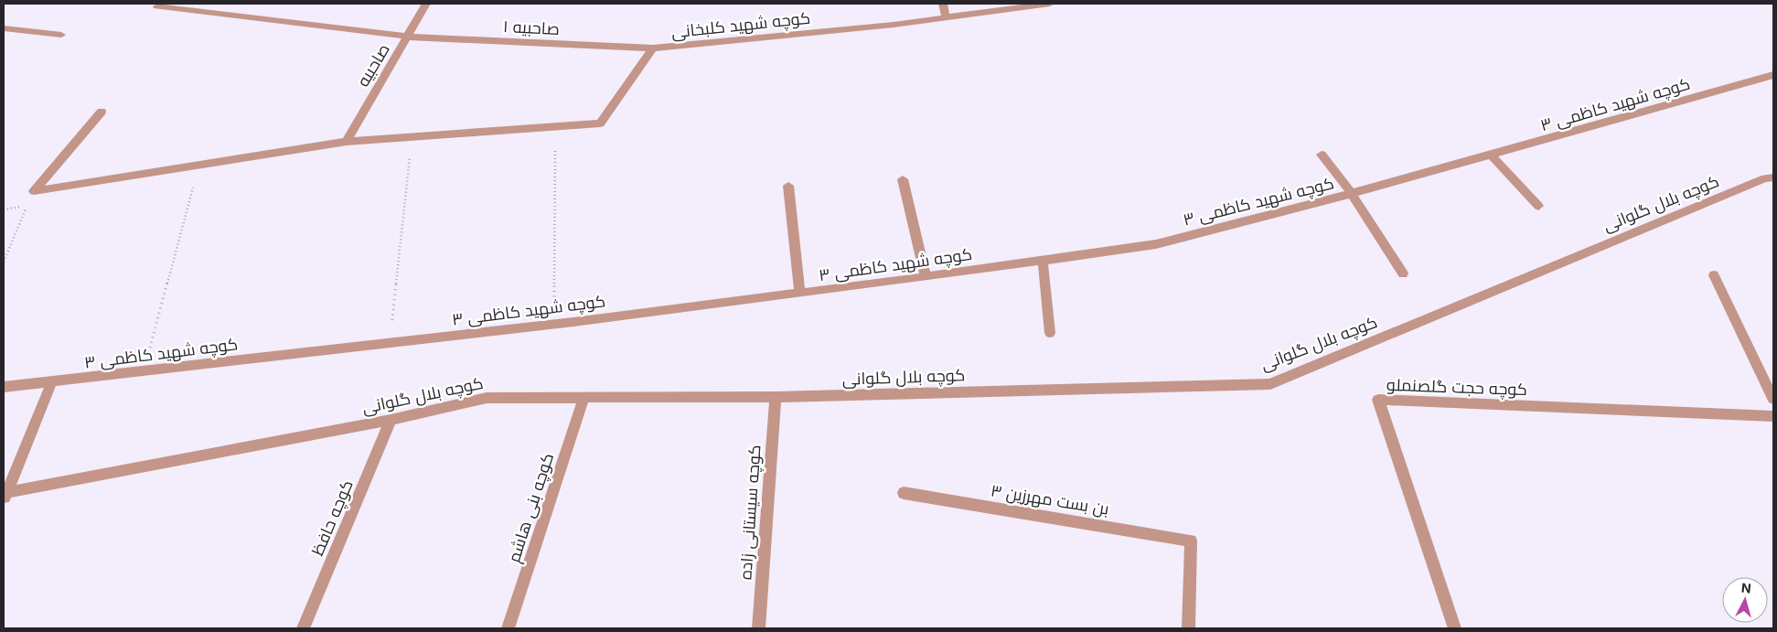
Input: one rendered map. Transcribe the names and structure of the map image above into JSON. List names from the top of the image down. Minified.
{"streets":{"street":["کوچه شهید کلبخانی","صاحبیه ۱","صاحبیه","کوچه شهید کاظمی ۳","کوچه بلال گلوانی","کوچه حجت گلصنملو","بن بست مهرزین ۳","کوچه بنی هاشم","کوچه سیستانی زاده","کوچه حافظ"]},"crossings":[["کوچه شهید کلبخانی","صاحبیه ۱"],["صاحبیه ۱","صاحبیه"],["کوچه بلال گلوانی","کوچه بنی هاشم"],["کوچه بلال گلوانی","کوچه سیستانی زاده"],["کوچه بلال گلوانی","کوچه حافظ"]],"north":"top"}
